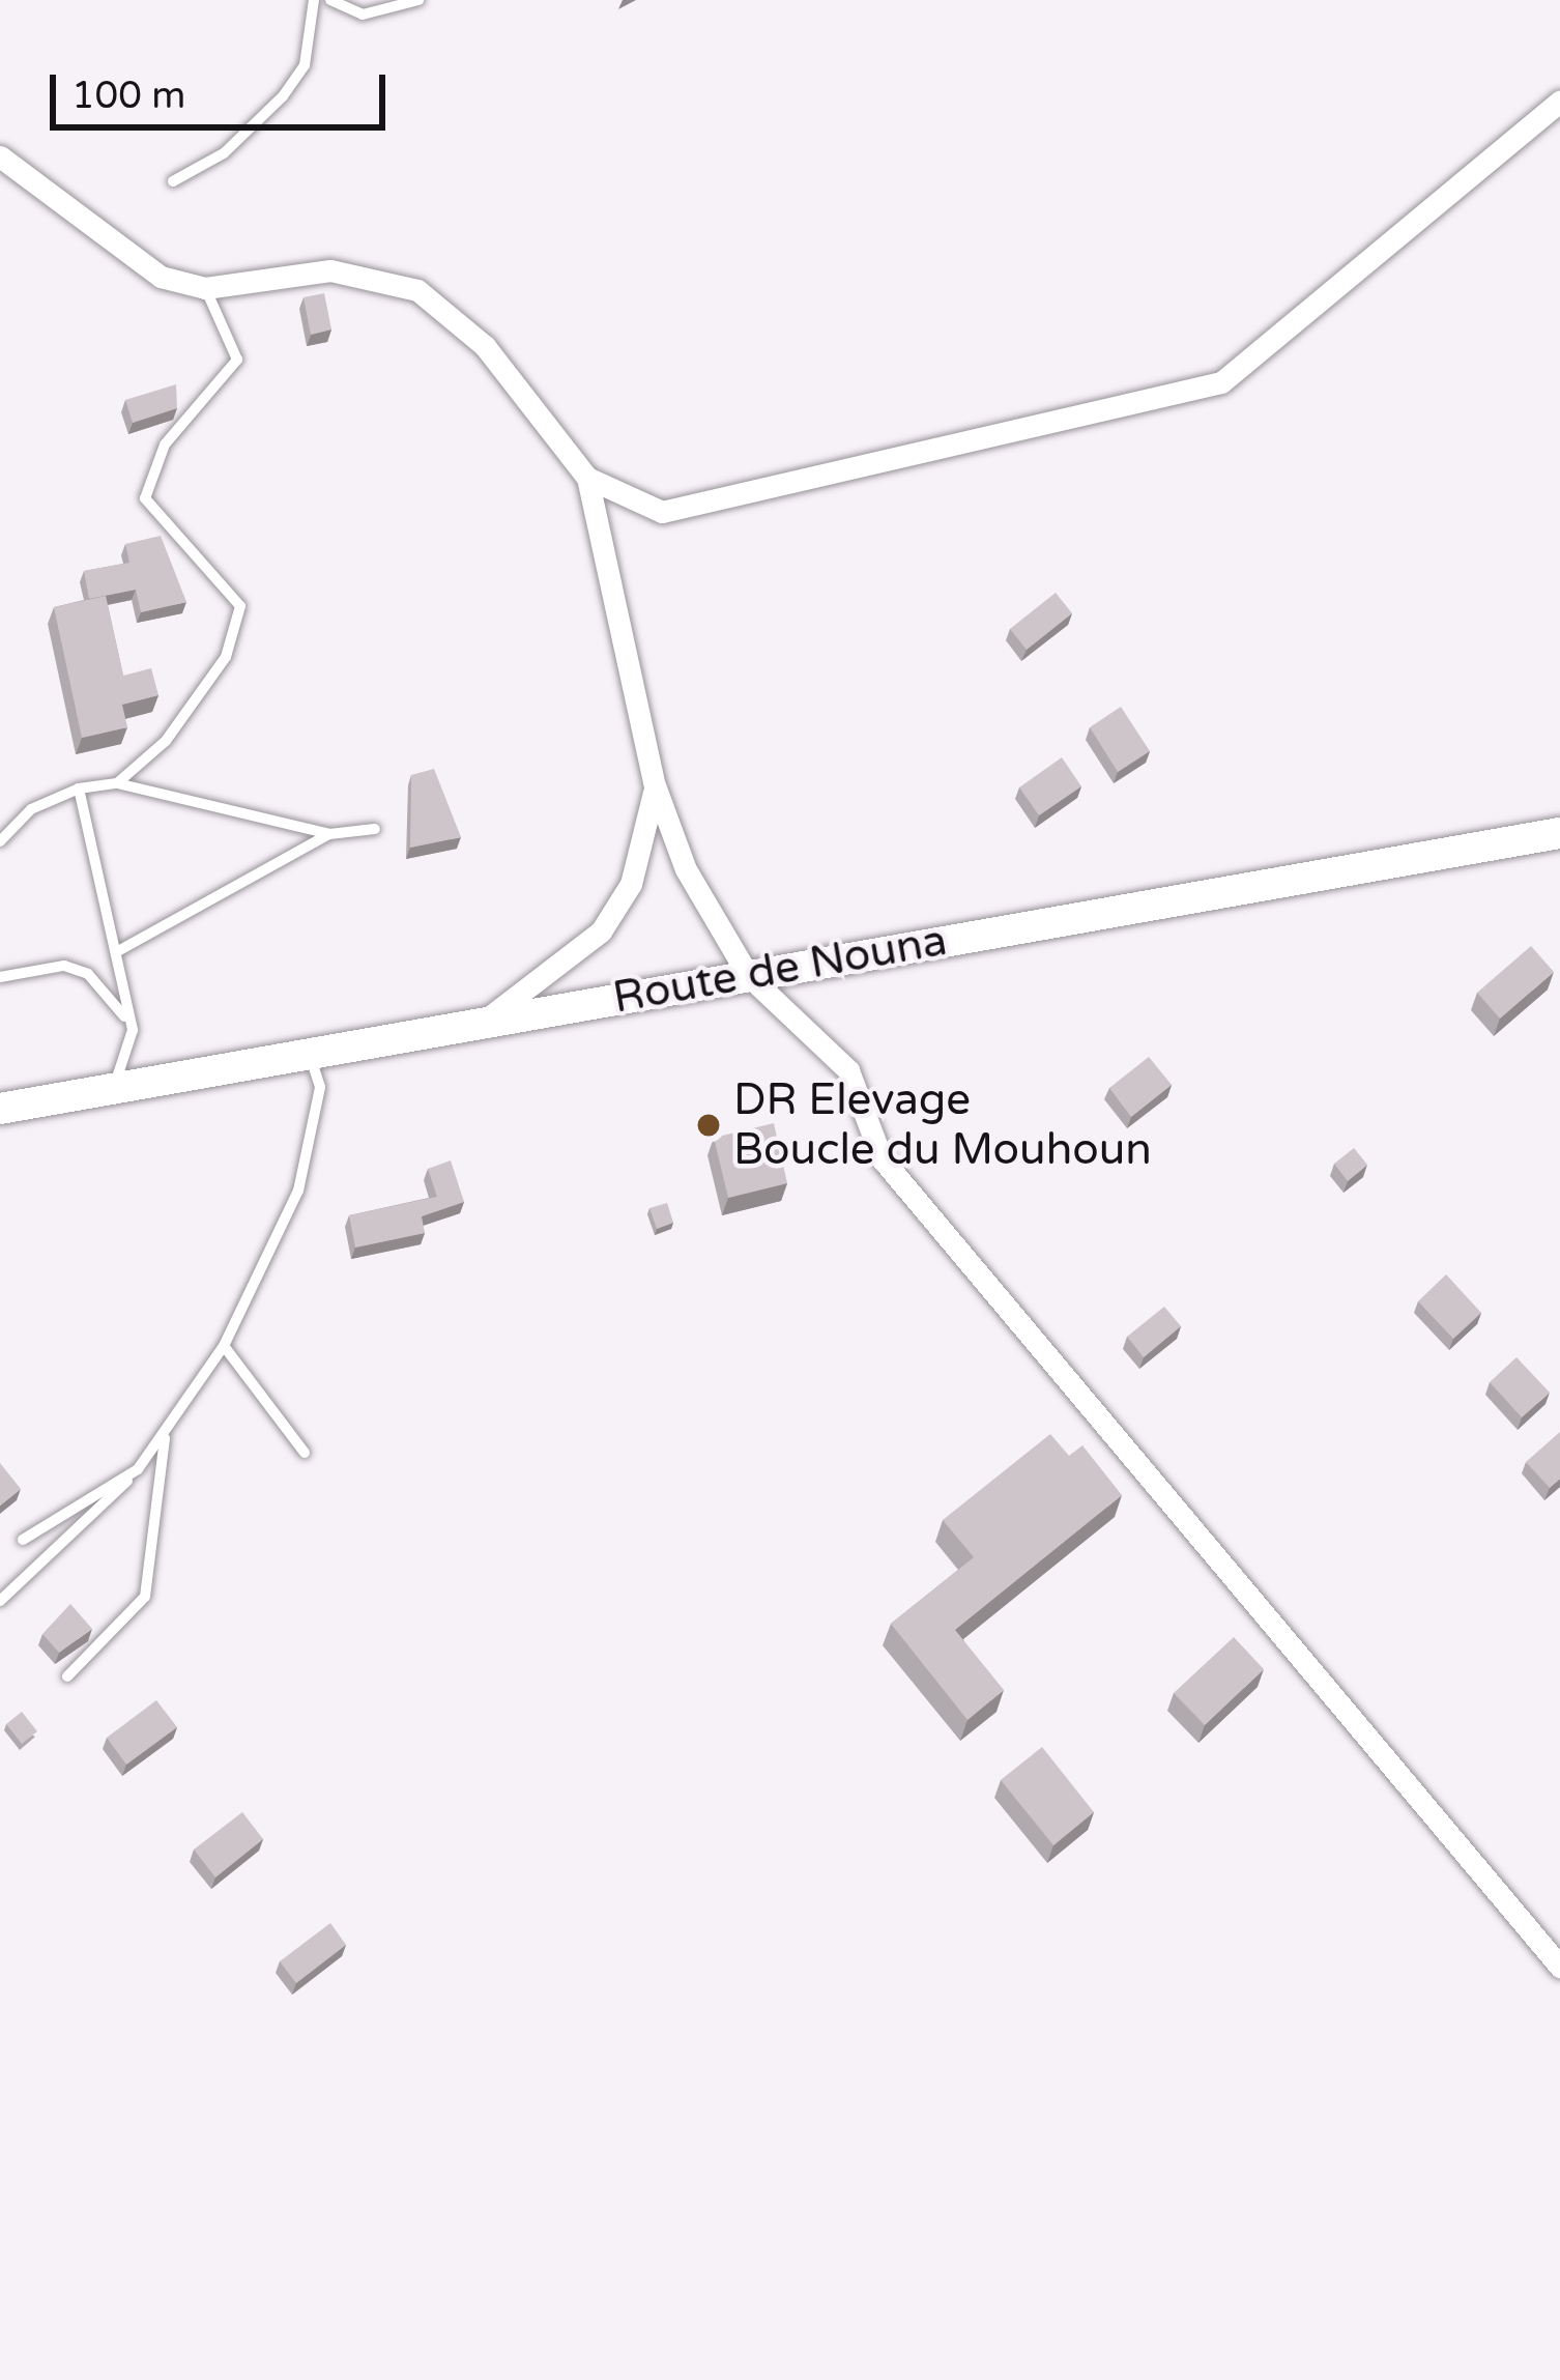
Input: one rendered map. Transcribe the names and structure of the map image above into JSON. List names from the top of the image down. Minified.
{"streets":{"main road":["Route de Nouna"]},"places":["DR Elevage Boucle du Mouhoun"],"scale_bar":"100 m"}
